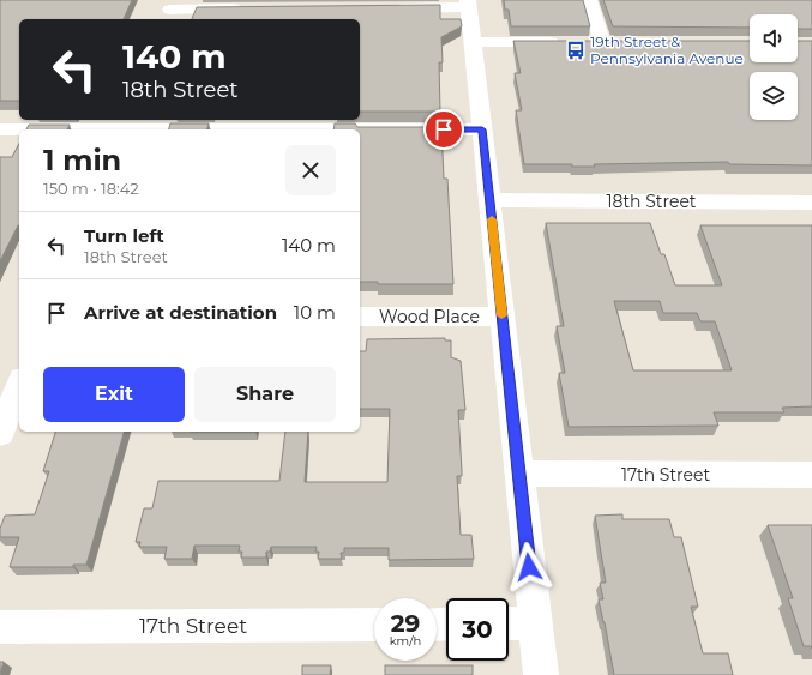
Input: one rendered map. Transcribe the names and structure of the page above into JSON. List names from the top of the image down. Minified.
{"streets":{"street":["18th Street","Wood Place","17th Street"]},"places":{"bus stop":["19th Street & Pennsylvania Avenue"]},"page":{"turn":["140 m","18th Street"],"heading":["1 min","150 m · 18:42"],"list":[{"name":"Turn left","note":"18th Street","value":"140 m"},{"name":"Arrive at destination","value":"10 m"}],"buttons":["Exit","Share"],"speed":"29 km/h","limit":"30"}}
